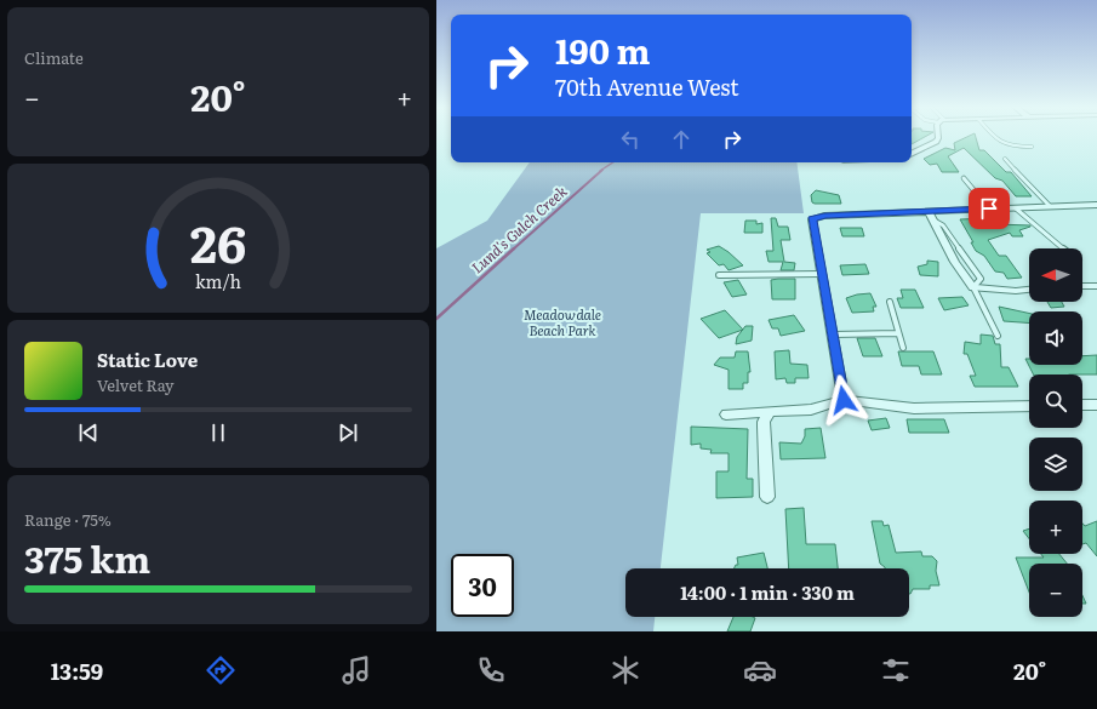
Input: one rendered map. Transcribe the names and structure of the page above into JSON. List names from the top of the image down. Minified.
{"water":["Lund's Gulch Creek"],"parks":["Meadowdale Beach Park"],"north":"left","page":{"tile":["Climate",["Range · 75%","375 km"]],"turn":["190 m","70th Avenue West"],"heat":["−","20°","+"],"map_buttons":["+","−"],"song":["Static Love","Velvet Ray"],"limit":"30","trip":"14:00 · 1 min · 330 m","tabs":["13:59","20°"],"gauge":["26","km/h"]}}
